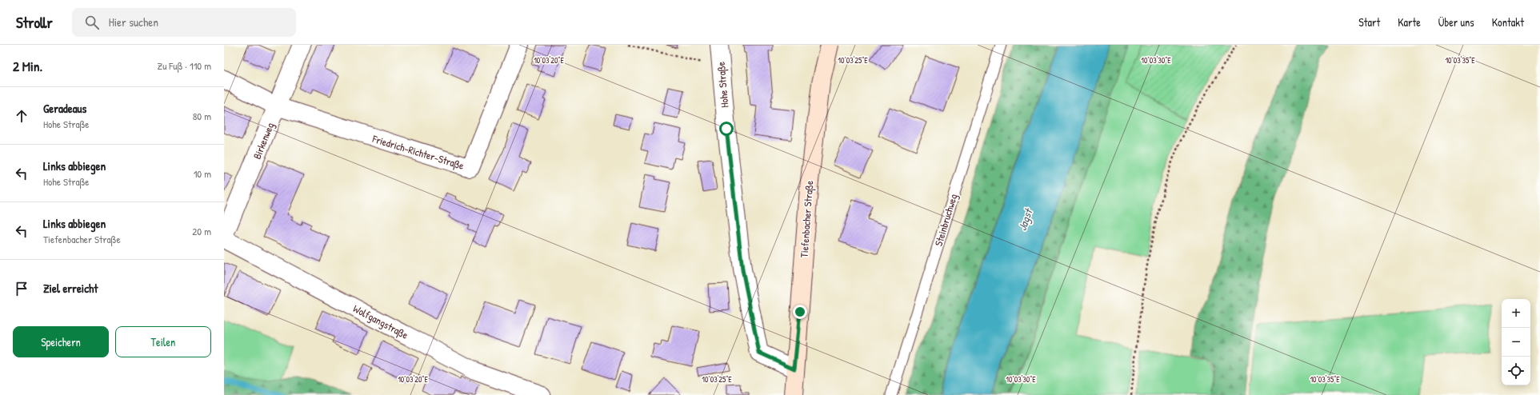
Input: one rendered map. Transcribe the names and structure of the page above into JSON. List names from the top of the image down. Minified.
{"streets":{"main road":["Tiefenbacher Straße"],"street":["Hohe Straße","Birkenweg","Friedrich-Richter-Straße","Wolfgangstraße"],"lane":["Steinbruchweg"]},"crossings":[["Hohe Straße","Tiefenbacher Straße"],["Birkenweg","Friedrich-Richter-Straße"]],"water":["Jagst"],"page":{"header":"Strollr","search":"Hier suchen","nav":["Start","Karte","Über uns","Kontakt"],"heading":["2 Min.","Zu Fuß · 110 m"],"list":[["Geradeaus","Hohe Straße","80 m"],["Links abbiegen","Hohe Straße","10 m"],["Links abbiegen","Tiefenbacher Straße","20 m"],"Ziel erreicht"],"map_buttons":["+","−"],"buttons":["Speichern","Teilen"]},"coordinates":["10°03'20\"E","10°03'25\"E","10°03'30\"E","10°03'35\"E"]}
